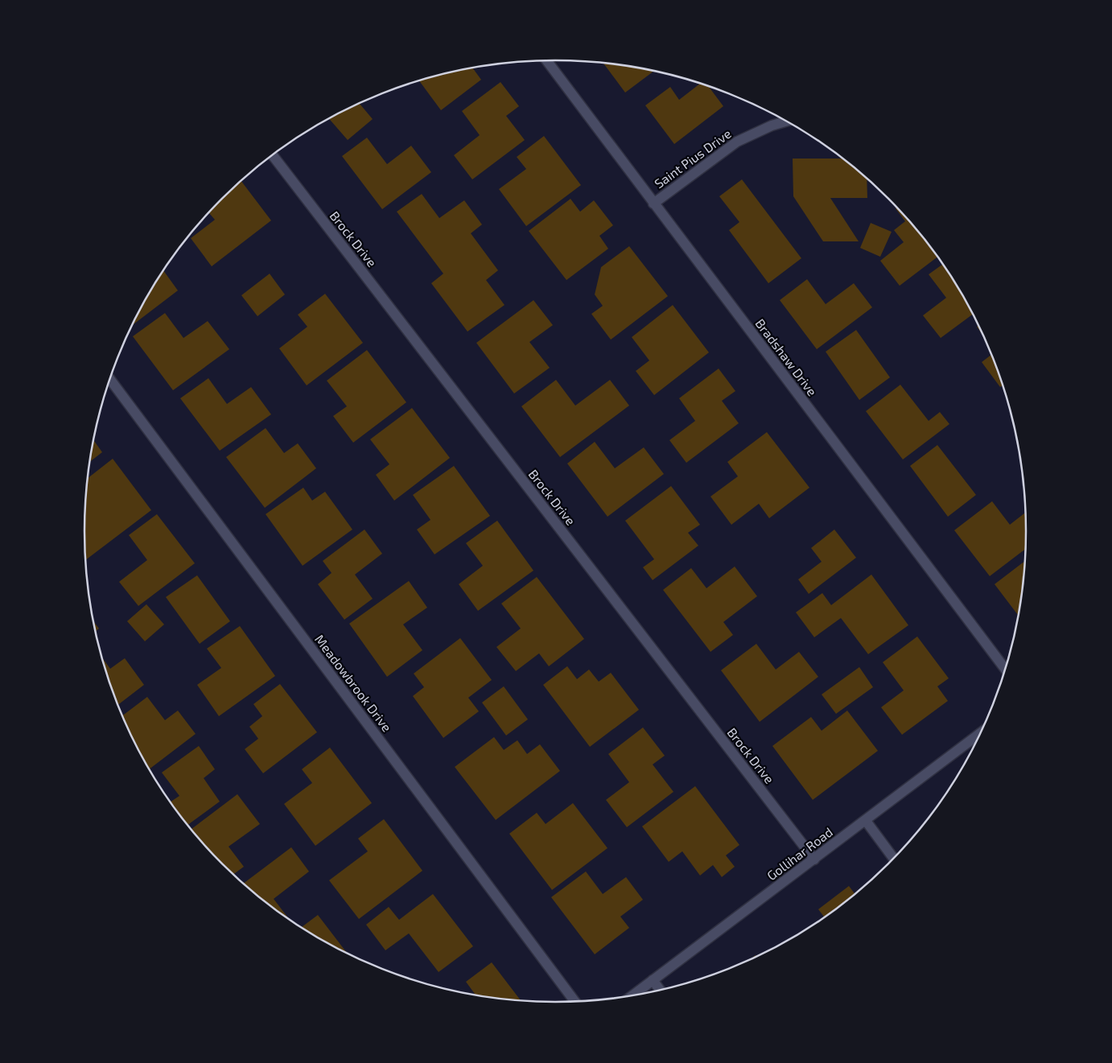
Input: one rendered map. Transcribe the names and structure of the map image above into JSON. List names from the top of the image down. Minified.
{"streets":{"street":["Saint Pius Drive","Brock Drive","Bradshaw Drive","Meadowbrook Drive","Gollihar Road"]},"crossings":[["Saint Pius Drive","Bradshaw Drive"],["Brock Drive","Gollihar Road"]]}
